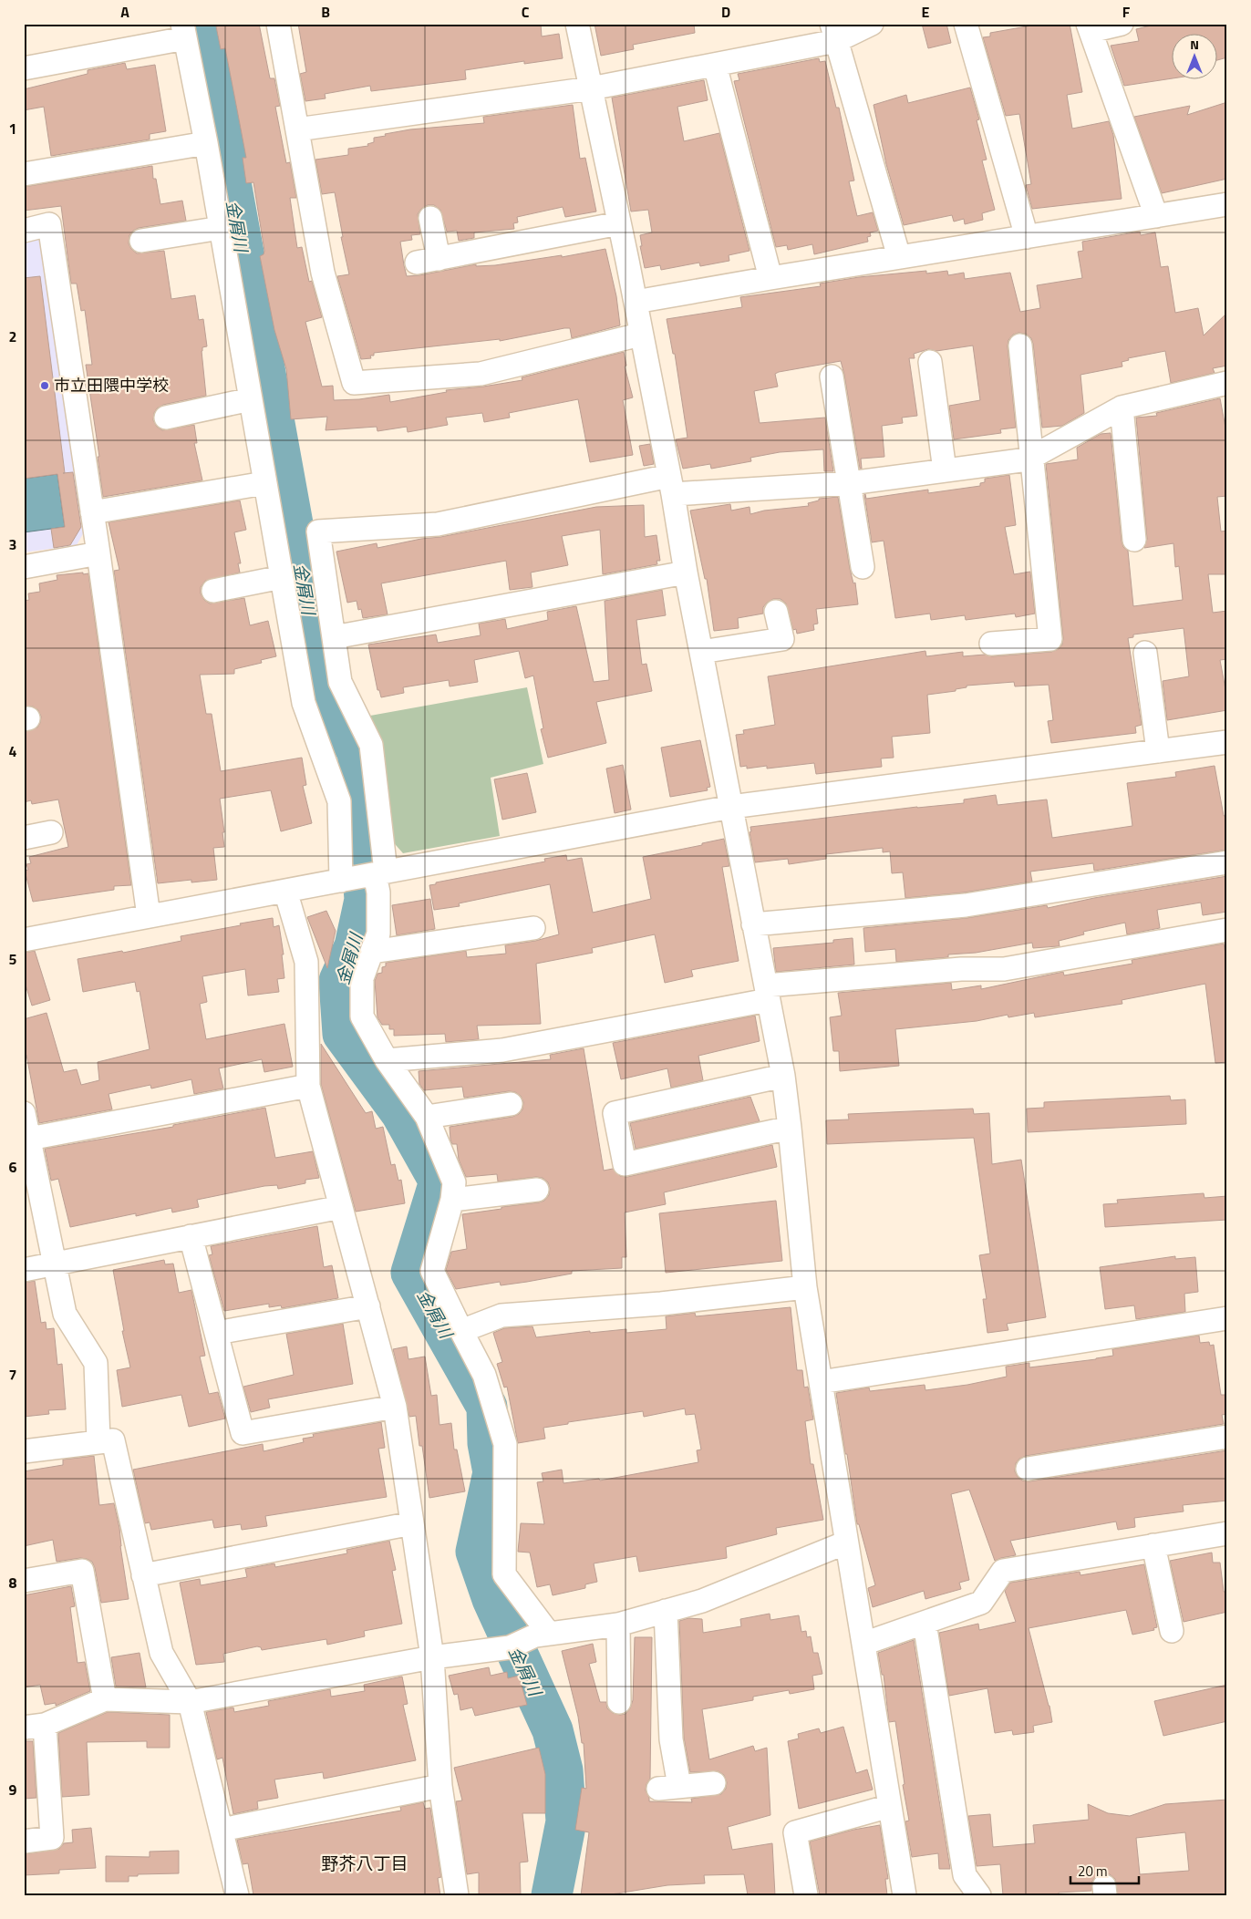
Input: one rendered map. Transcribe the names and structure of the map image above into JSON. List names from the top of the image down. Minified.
{"districts":["野芥八丁目"],"water":["金屑川"],"places":["市立田隈中学校"],"scale_bar":"20 m","north":"top","grid":{"columns":["A","B","C","D","E","F"],"rows":["1","2","3","4","5","6","7","8","9"]}}
